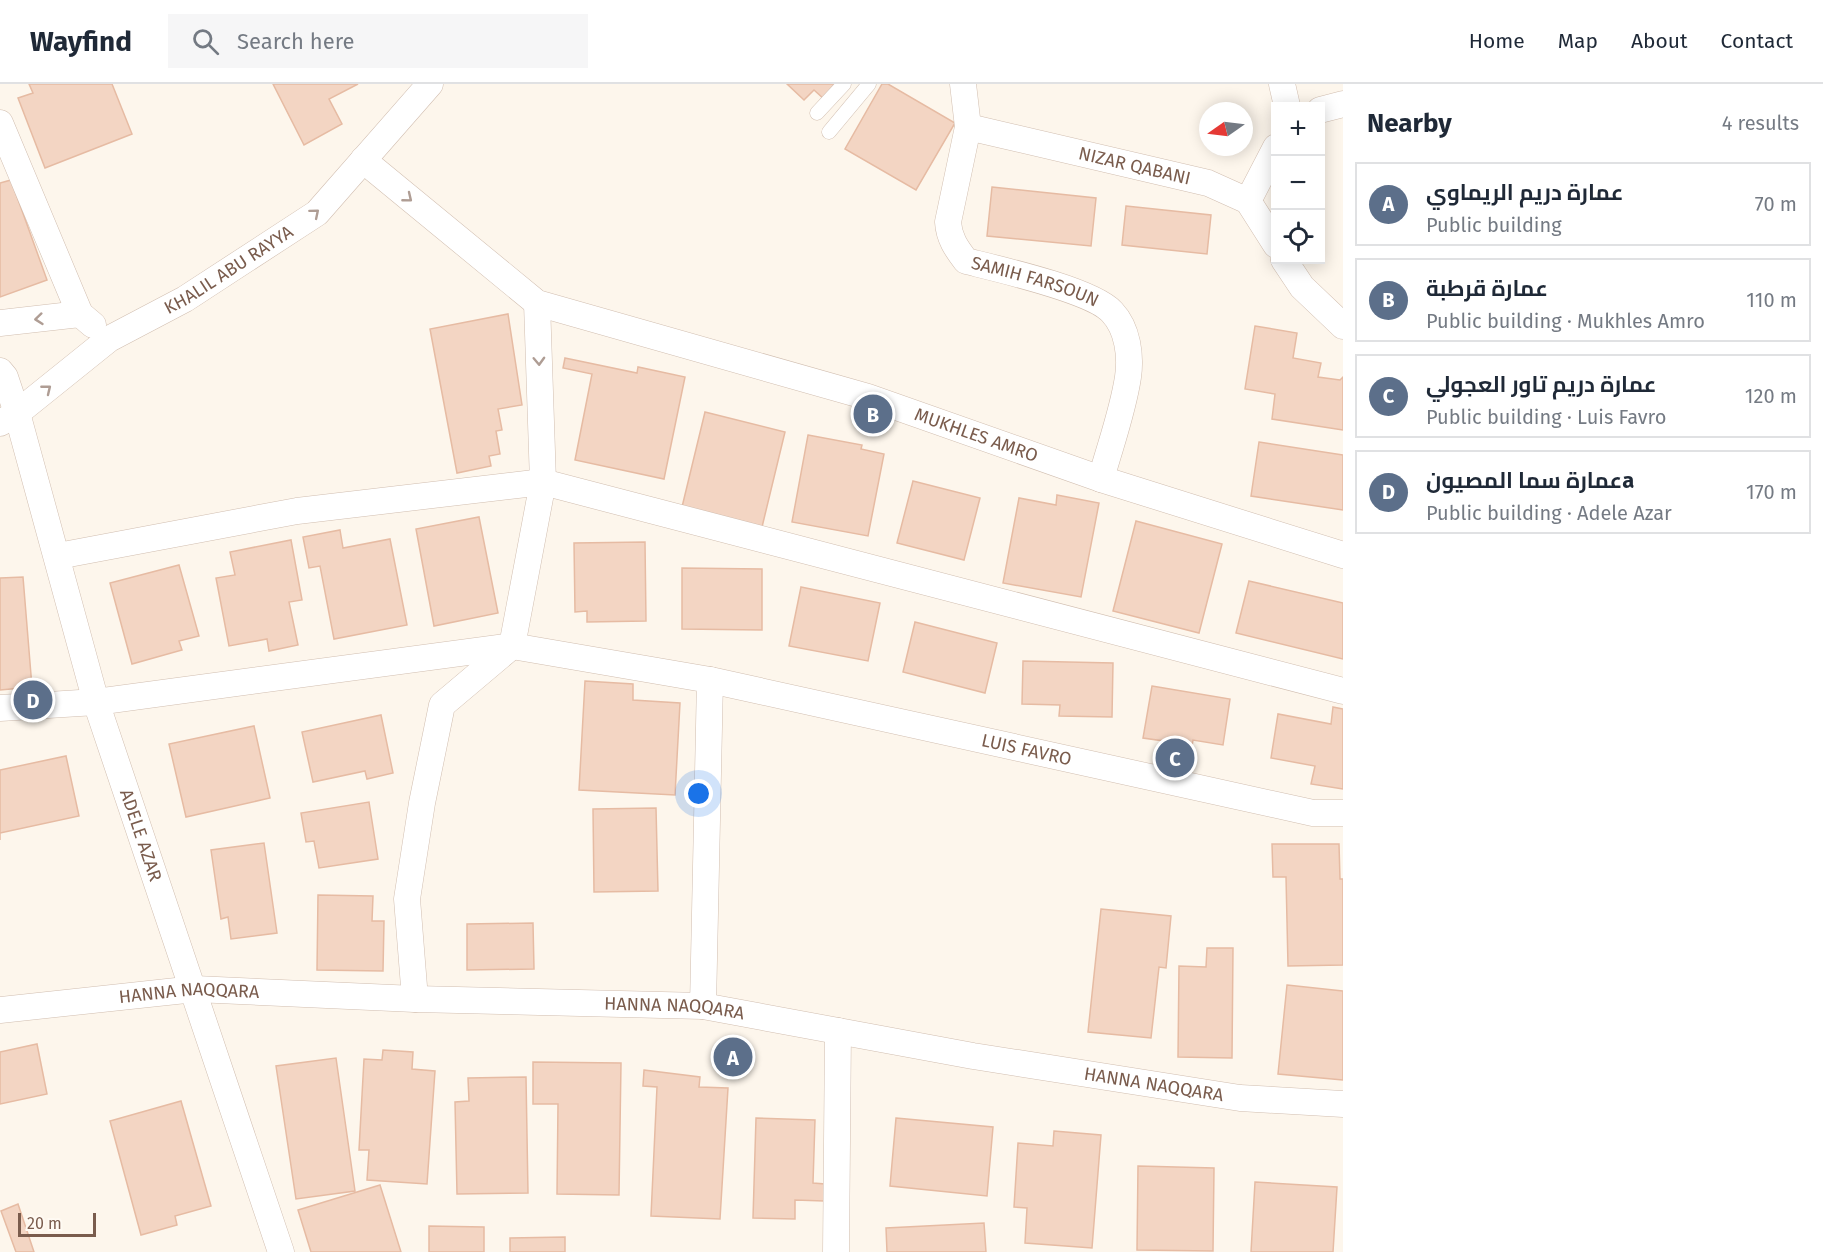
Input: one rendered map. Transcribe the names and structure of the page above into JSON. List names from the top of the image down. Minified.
{"streets":{"street":["NIZAR QABANI","KHALIL ABU RAYYA","SAMIH FARSOUN","MUKHLES AMRO","LUIS FAVRO","ADELE AZAR","HANNA NAQQARA"]},"crossings":[["NIZAR QABANI","SAMIH FARSOUN"],["KHALIL ABU RAYYA","ADELE AZAR"],["SAMIH FARSOUN","MUKHLES AMRO"],["LUIS FAVRO","ADELE AZAR"],["ADELE AZAR","HANNA NAQQARA"]],"one_way":["KHALIL ABU RAYYA"],"scale_bar":"20 m","north":"left","page":{"header":"Wayfind","search":"Search here","nav":["Home","Map","About","Contact"],"heading":["Nearby","4 results"],"map_buttons":["+","−"],"list":[{"mark":"A","name":"عمارة دريم الريماوي","note":"Public building","value":"70 m"},{"mark":"B","name":"عمارة قرطبة","note":"Public building · Mukhles Amro","value":"110 m"},{"mark":"C","name":"عمارة دريم تاور العجولي","note":"Public building · Luis Favro","value":"120 m"},{"mark":"D","name":"عمارة سما المصيونa","note":"Public building · Adele Azar","value":"170 m"}],"pins":["B","D","C","A"],"scale":"20 m"}}
